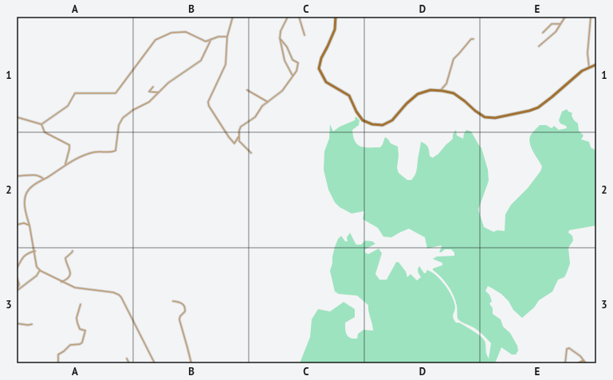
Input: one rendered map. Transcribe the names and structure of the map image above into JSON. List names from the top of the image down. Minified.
{"grid":{"columns":["A","B","C","D","E"],"rows":["1","2","3"]}}
